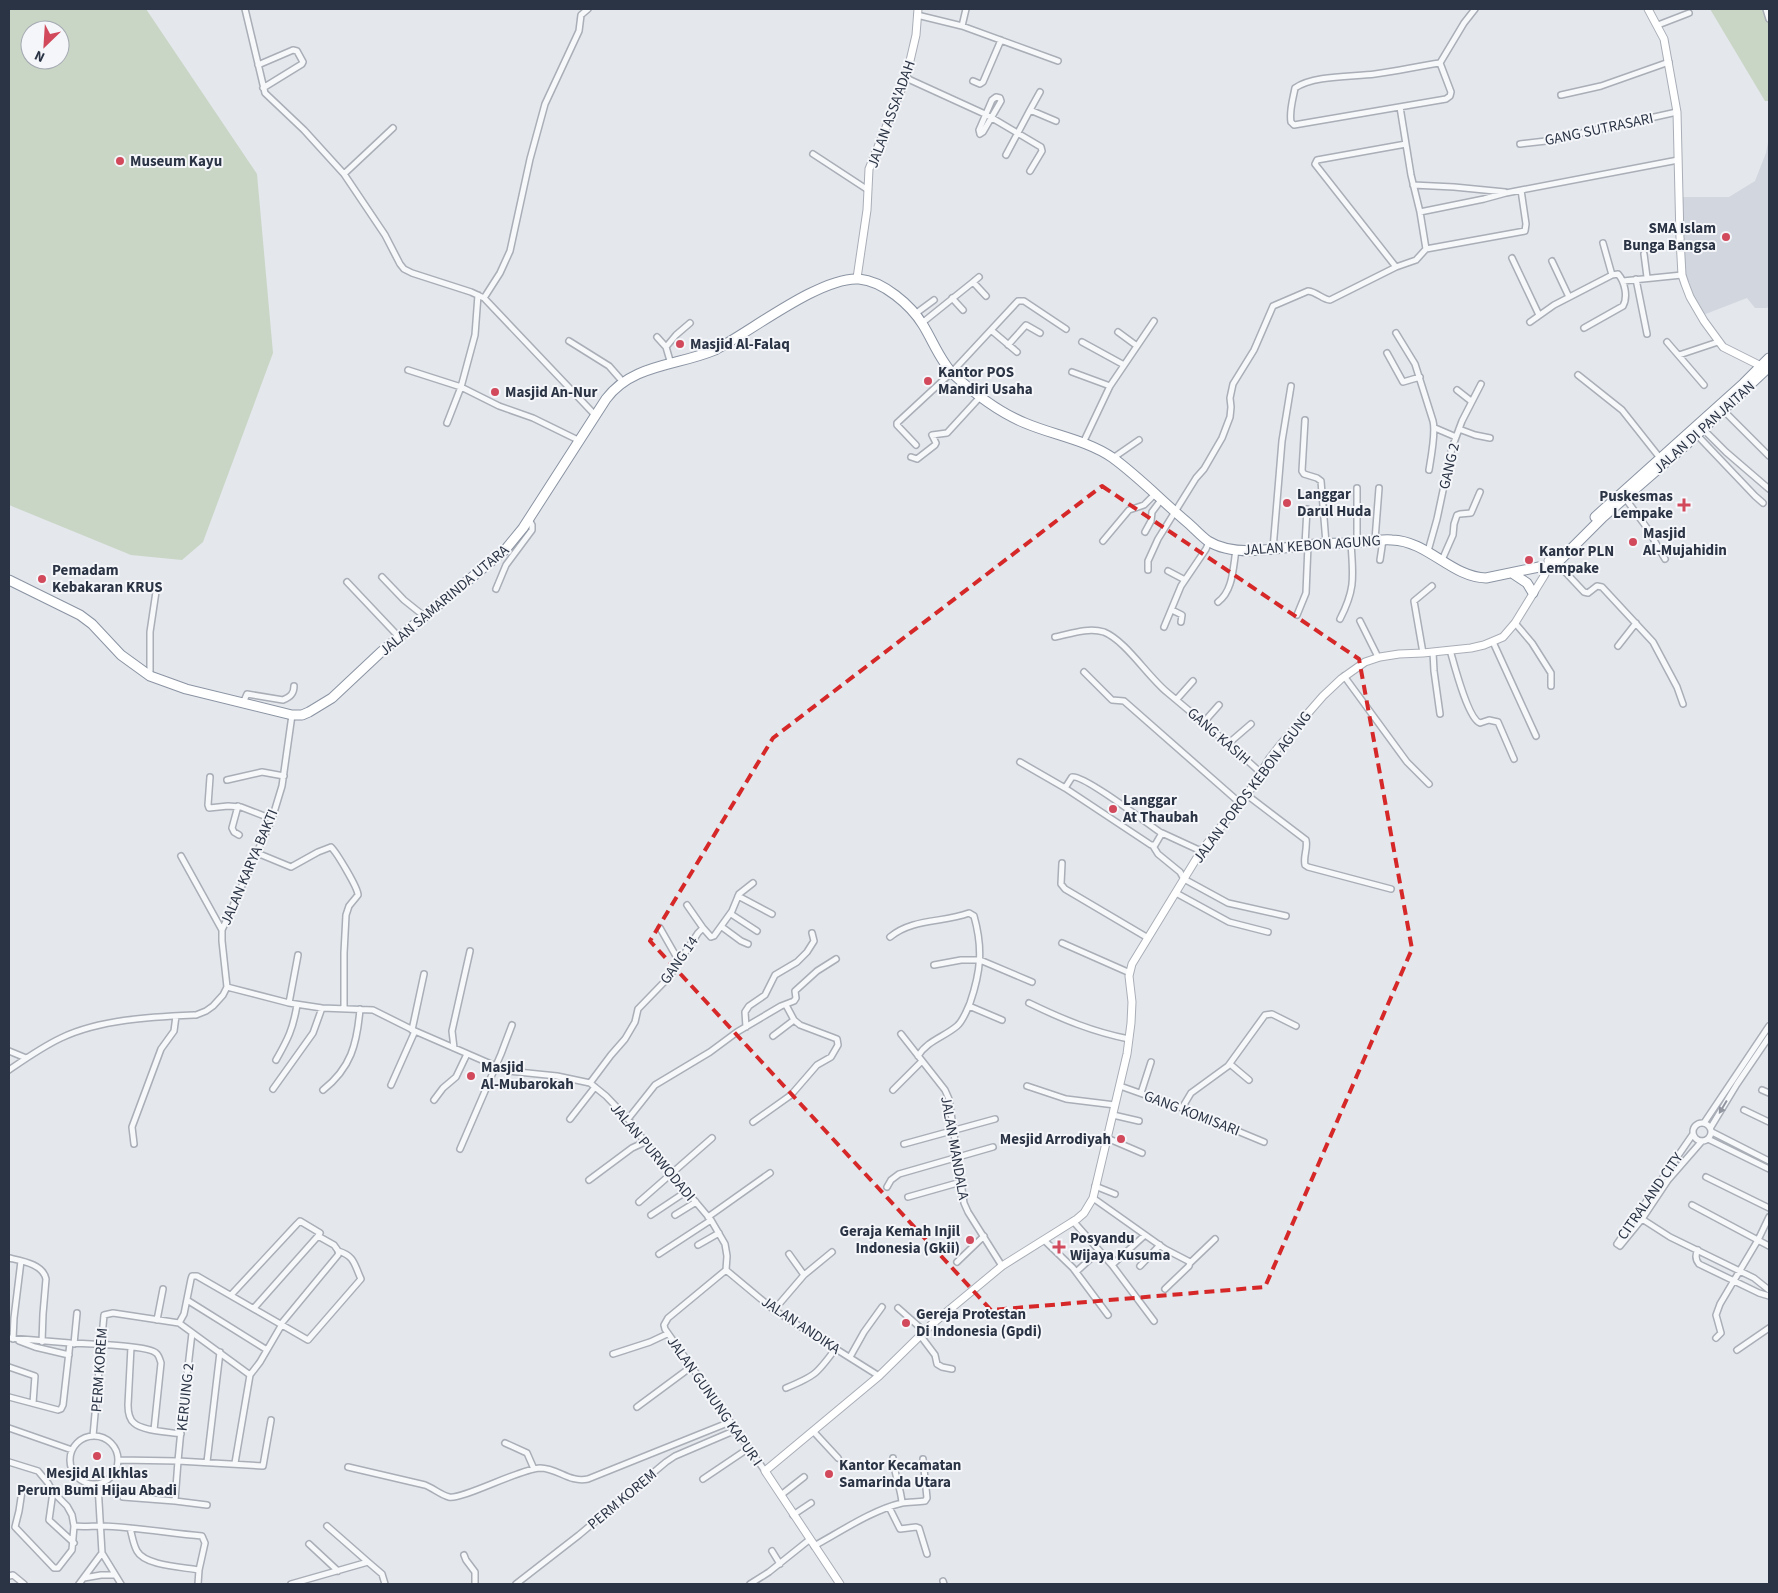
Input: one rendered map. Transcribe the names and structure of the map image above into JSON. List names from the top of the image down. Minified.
{"streets":{"highway":["JALAN DI PANJAITAN","JALAN KEBON AGUNG","JALAN SAMARINDA UTARA"],"main road":["JALAN ASSA'ADAH","JALAN POROS KEBON AGUNG"],"street":["GANG SUTRASARI","GANG 2","GANG KASIH","JALAN KARYA BAKTI","GANG 14","GANG KOMISARI","JALAN MANDALA","JALAN PURWODADI","CITRALAND CITY","JALAN ANDIKA","PERM KOREM","KERUING 2","JALAN GUNUNG KAPUR I"]},"crossings":[["JALAN ASSA'ADAH","JALAN KEBON AGUNG"],["JALAN ASSA'ADAH","JALAN SAMARINDA UTARA"],["JALAN DI PANJAITAN","JALAN KEBON AGUNG"],["JALAN DI PANJAITAN","JALAN POROS KEBON AGUNG"],["GANG 2","JALAN KEBON AGUNG"],["JALAN KEBON AGUNG","JALAN SAMARINDA UTARA"],["JALAN KEBON AGUNG","JALAN POROS KEBON AGUNG"],["JALAN SAMARINDA UTARA","JALAN KARYA BAKTI"],["GANG KASIH","JALAN POROS KEBON AGUNG"],["JALAN POROS KEBON AGUNG","GANG KOMISARI"],["JALAN POROS KEBON AGUNG","JALAN MANDALA"],["JALAN POROS KEBON AGUNG","JALAN ANDIKA"],["JALAN POROS KEBON AGUNG","JALAN GUNUNG KAPUR I"],["GANG 14","JALAN PURWODADI"],["JALAN PURWODADI","JALAN ANDIKA"],["JALAN PURWODADI","JALAN GUNUNG KAPUR I"],["JALAN ANDIKA","JALAN GUNUNG KAPUR I"],["PERM KOREM","JALAN GUNUNG KAPUR I"]],"places":{"other":["Museum Kayu","SMA Islam Bunga Bangsa","Masjid Al-Falaq","Kantor POS Mandiri Usaha","Masjid An-Nur","Langgar Darul Huda","Masjid Al-Mujahidin","Kantor PLN Lempake","Pemadam Kebakaran KRUS","Langgar At Thaubah","Masjid Al-Mubarokah","Mesjid Arrodiyah","Geraja Kemah Injil Indonesia (Gkii)","Gereja Protestan Di Indonesia (Gpdi)","Mesjid Al Ikhlas Perum Bumi Hijau Abadi","Kantor Kecamatan Samarinda Utara"],"health":["Puskesmas Lempake","Posyandu Wijaya Kusuma"]},"north":"bottom left"}
